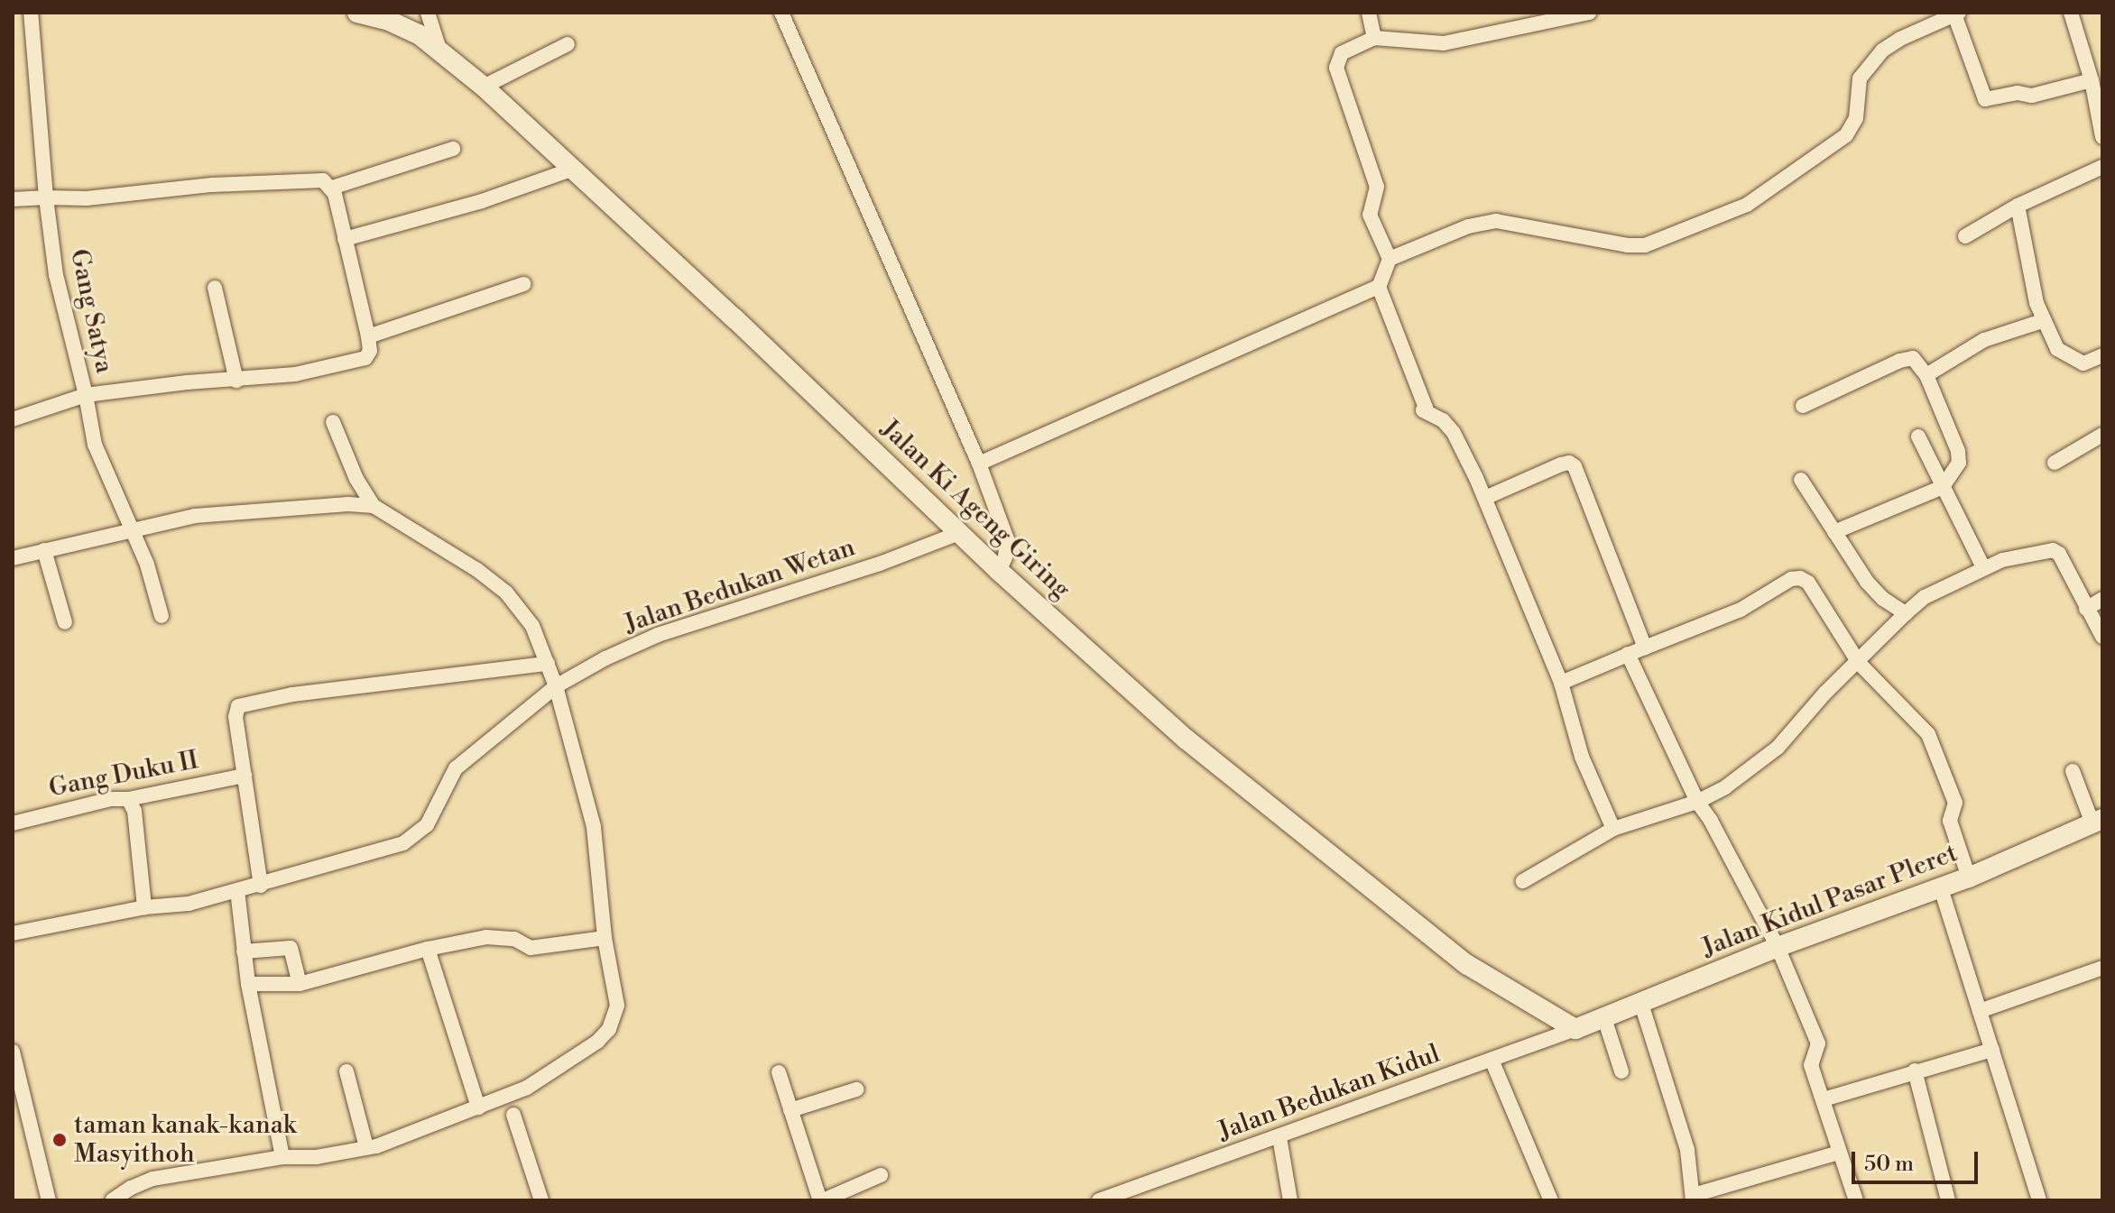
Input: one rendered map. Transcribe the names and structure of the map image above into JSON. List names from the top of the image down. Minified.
{"streets":{"street":["Gang Satya","Jalan Ki Ageng Giring","Jalan Bedukan Wetan","Gang Duku II","Jalan Kidul Pasar Pleret","Jalan Bedukan Kidul"]},"crossings":[["Jalan Ki Ageng Giring","Jalan Bedukan Wetan"],["Jalan Ki Ageng Giring","Jalan Kidul Pasar Pleret"],["Jalan Ki Ageng Giring","Jalan Bedukan Kidul"],["Jalan Kidul Pasar Pleret","Jalan Bedukan Kidul"]],"places":["taman kanak-kanak Masyithoh"],"scale_bar":"50 m"}
